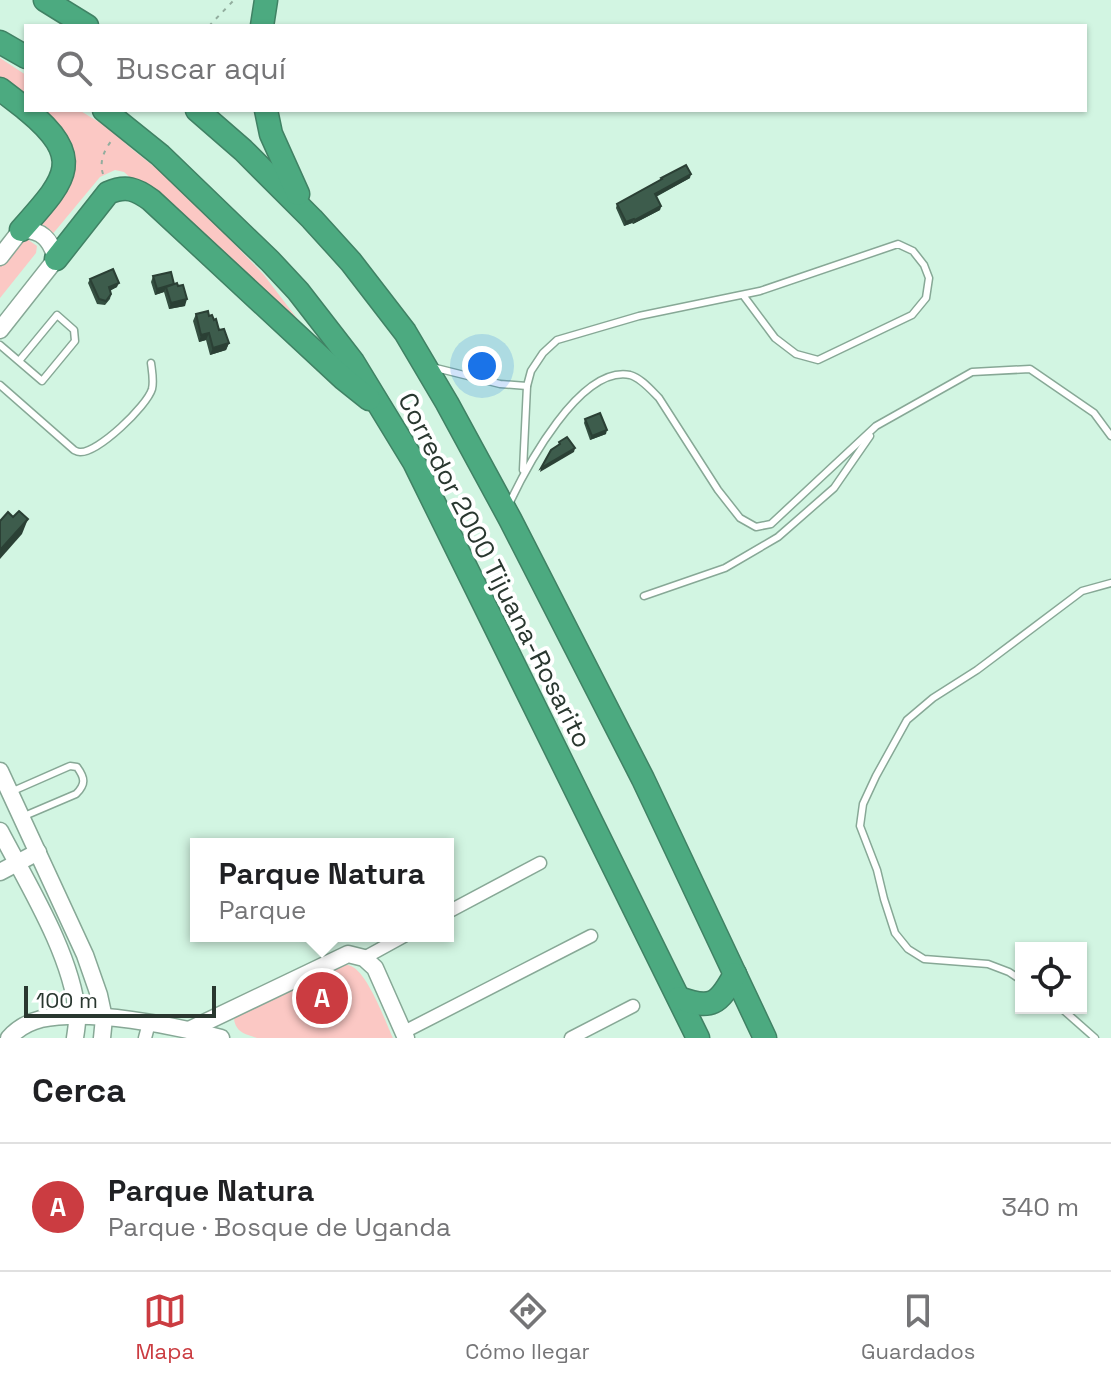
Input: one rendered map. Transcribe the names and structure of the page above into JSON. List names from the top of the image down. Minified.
{"streets":{"highway":["Corredor 2000 Tijuana-Rosarito"]},"scale_bar":"100 m","page":{"search":"Buscar aquí","popup":["Parque Natura","Parque"],"pins":"A","scale":"100 m","heading":"Cerca","list":[{"mark":"A","name":"Parque Natura","note":"Parque · Bosque de Uganda","value":"340 m"}],"nav":["Mapa","Cómo llegar","Guardados"]}}
